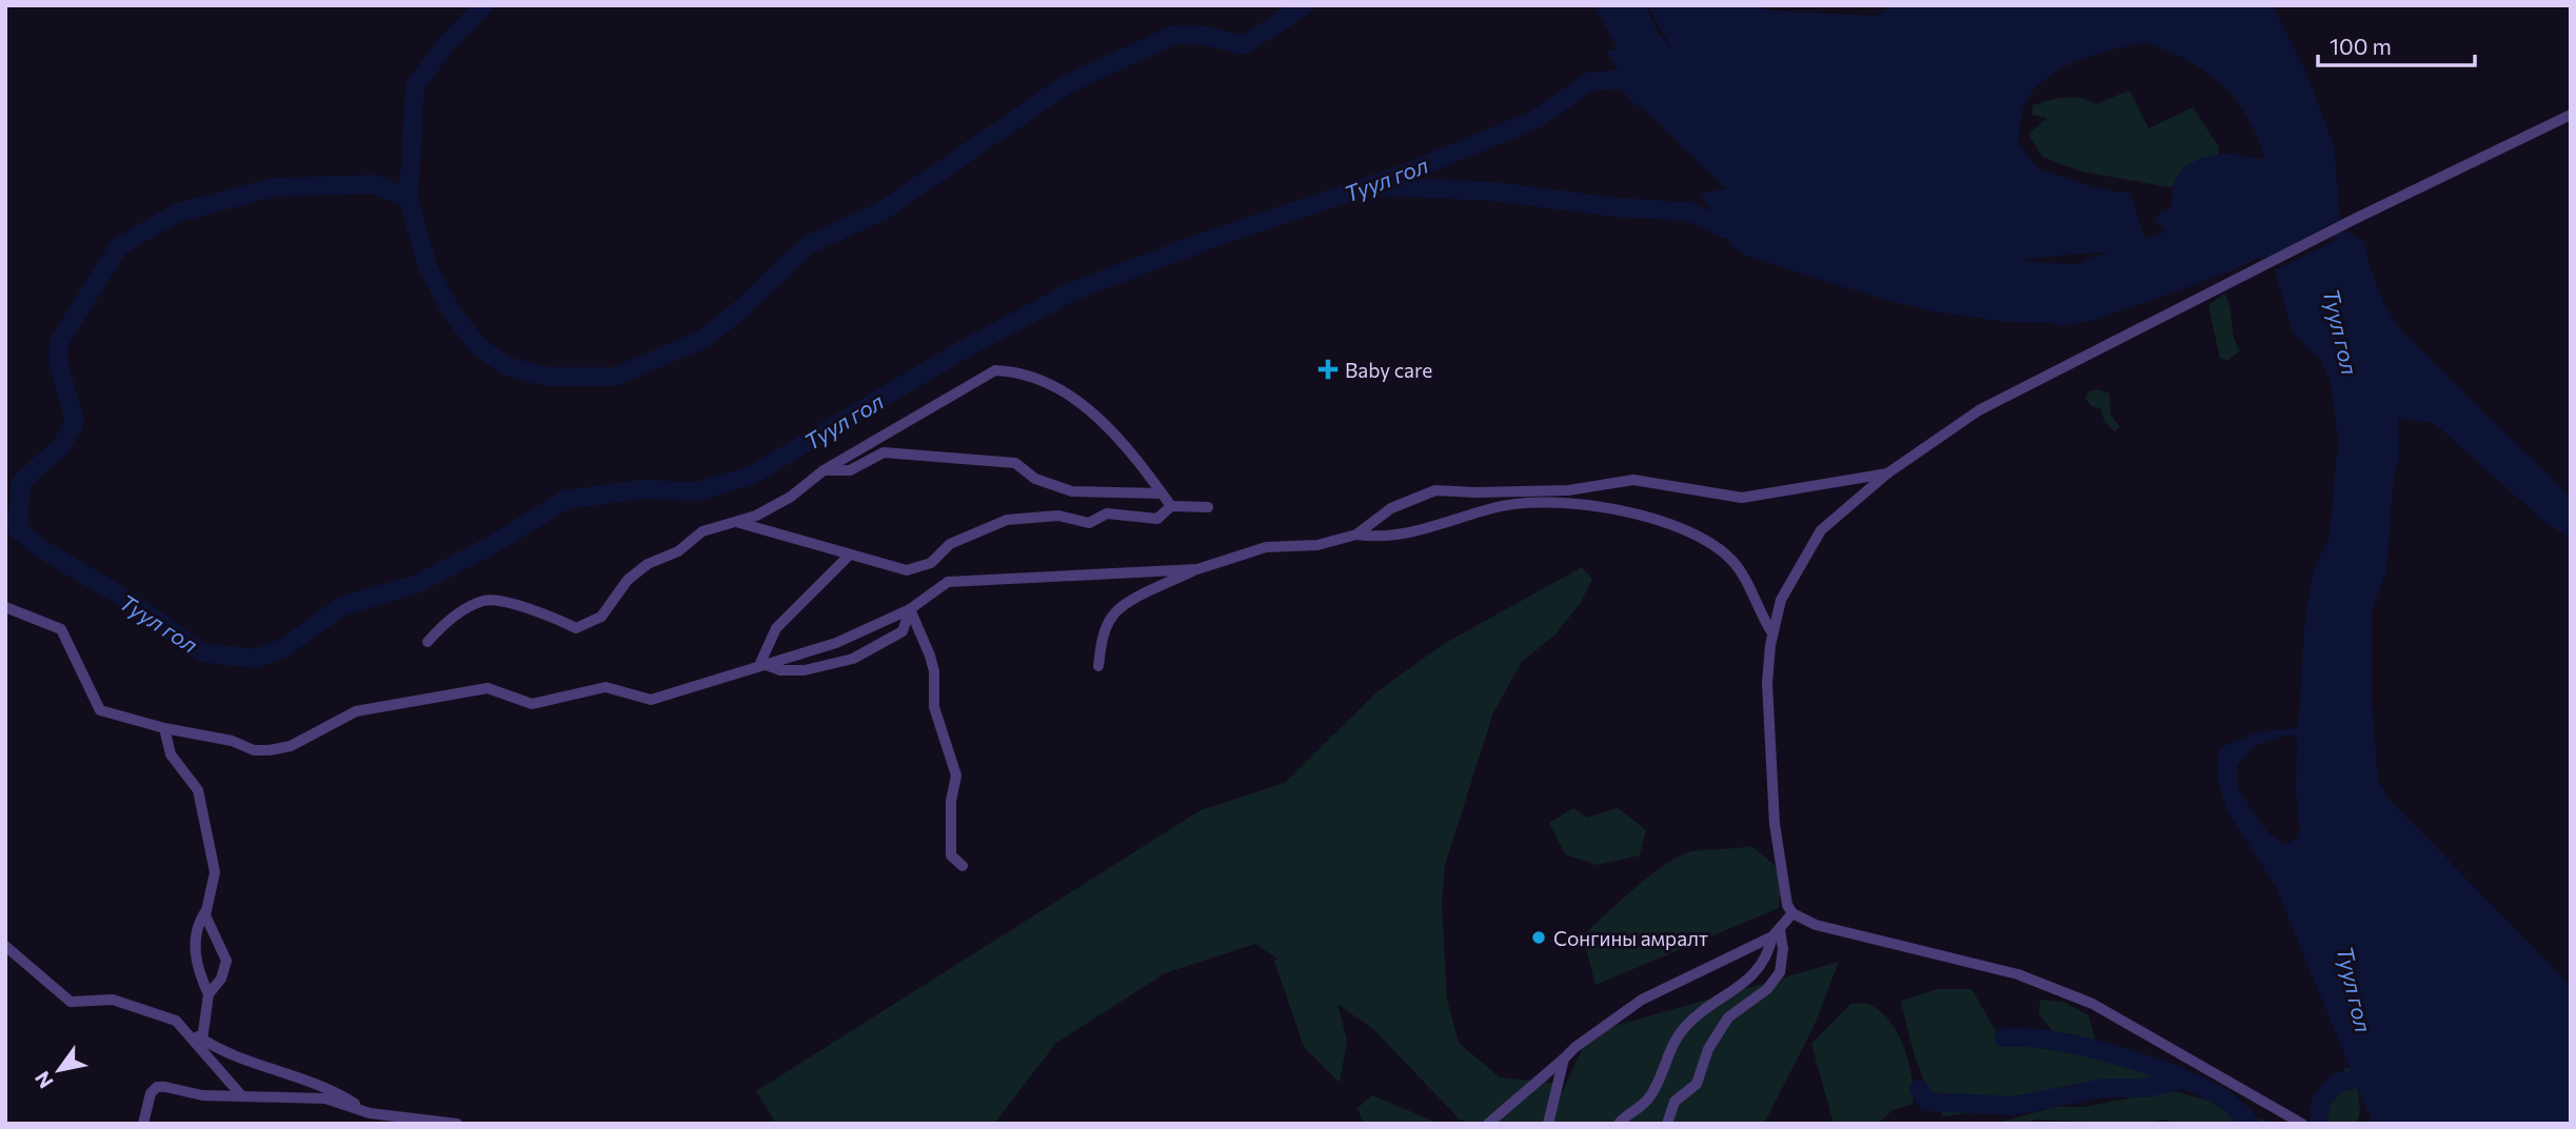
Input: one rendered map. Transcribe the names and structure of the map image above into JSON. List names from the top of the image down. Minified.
{"water":["Туул гол"],"places":{"health":["Baby care"],"other":["Сонгины амралт"]},"scale_bar":"100 m","north":"bottom left"}
